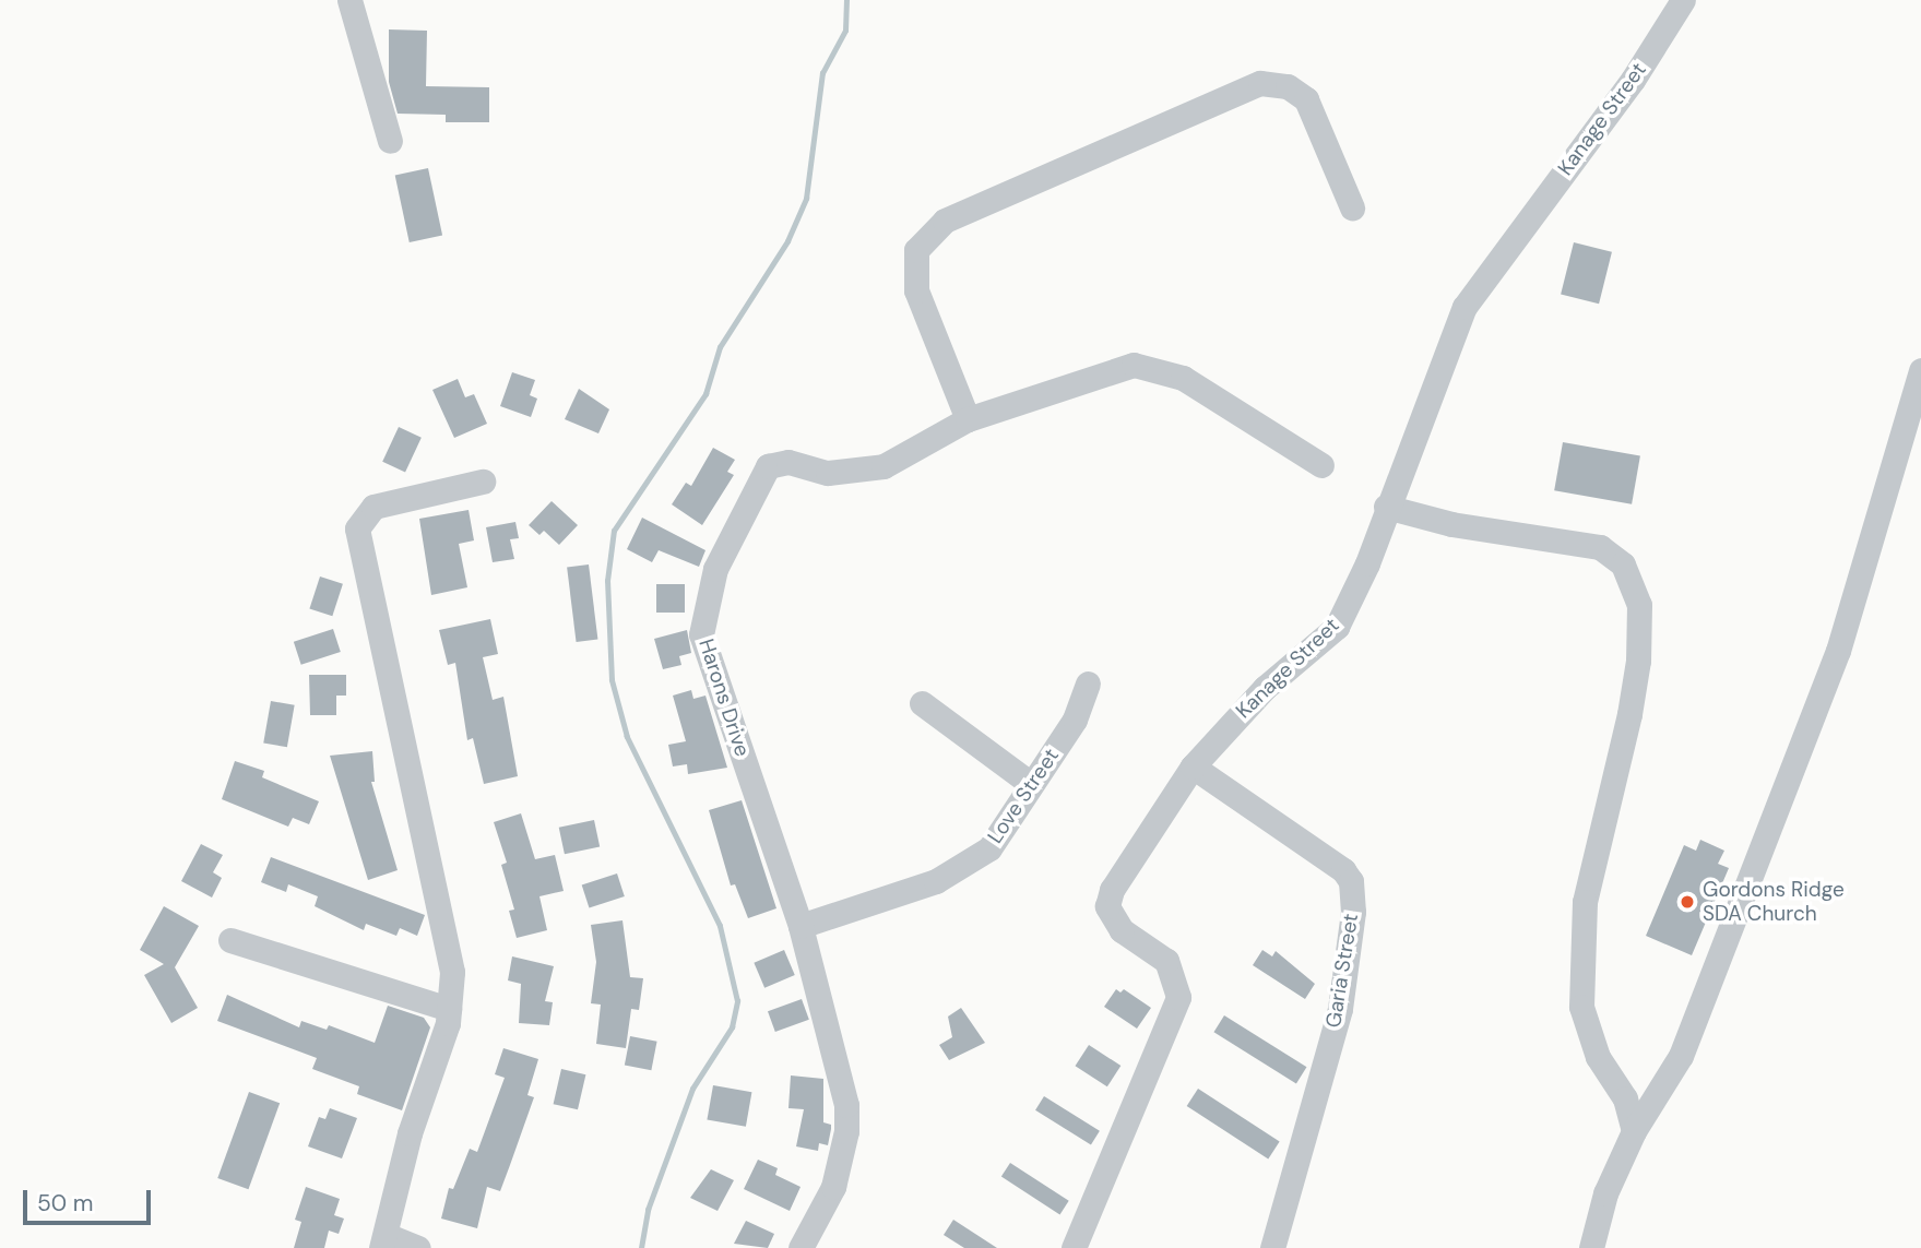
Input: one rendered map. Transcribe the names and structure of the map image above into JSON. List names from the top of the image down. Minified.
{"streets":{"street":["Kanage Street","Harons Drive","Love Street","Garia Street"]},"crossings":[["Kanage Street","Garia Street"],["Harons Drive","Love Street"]],"places":["Gordons Ridge SDA Church"],"scale_bar":"50 m"}
